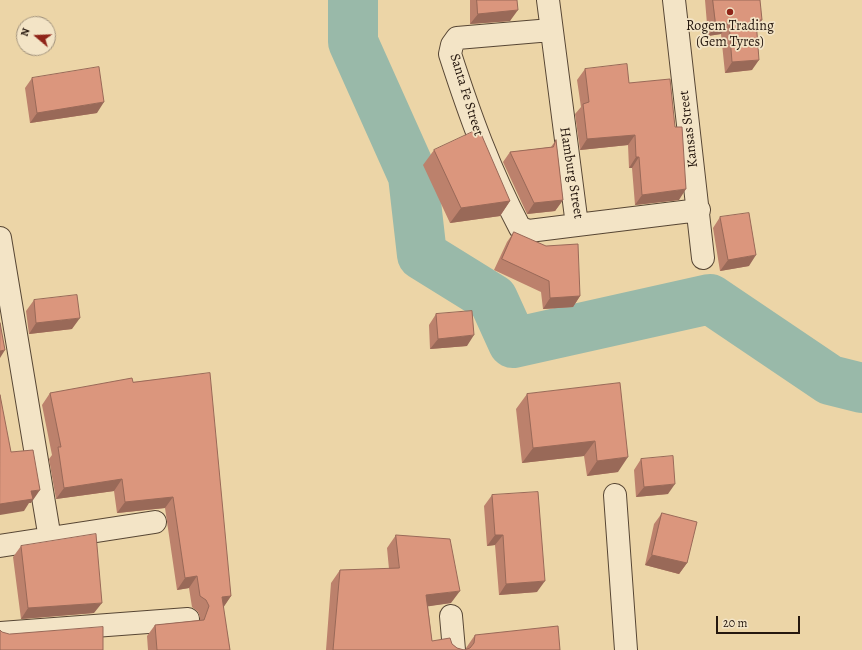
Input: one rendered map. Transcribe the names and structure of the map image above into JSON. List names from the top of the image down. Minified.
{"streets":{"street":["Santa Fe Street","Kansas Street","Hamburg Street"]},"crossings":[["Santa Fe Street","Hamburg Street"],["Kansas Street","Hamburg Street"]],"places":["Rogem Trading (Gem Tyres)"],"scale_bar":"20 m","north":"left"}
